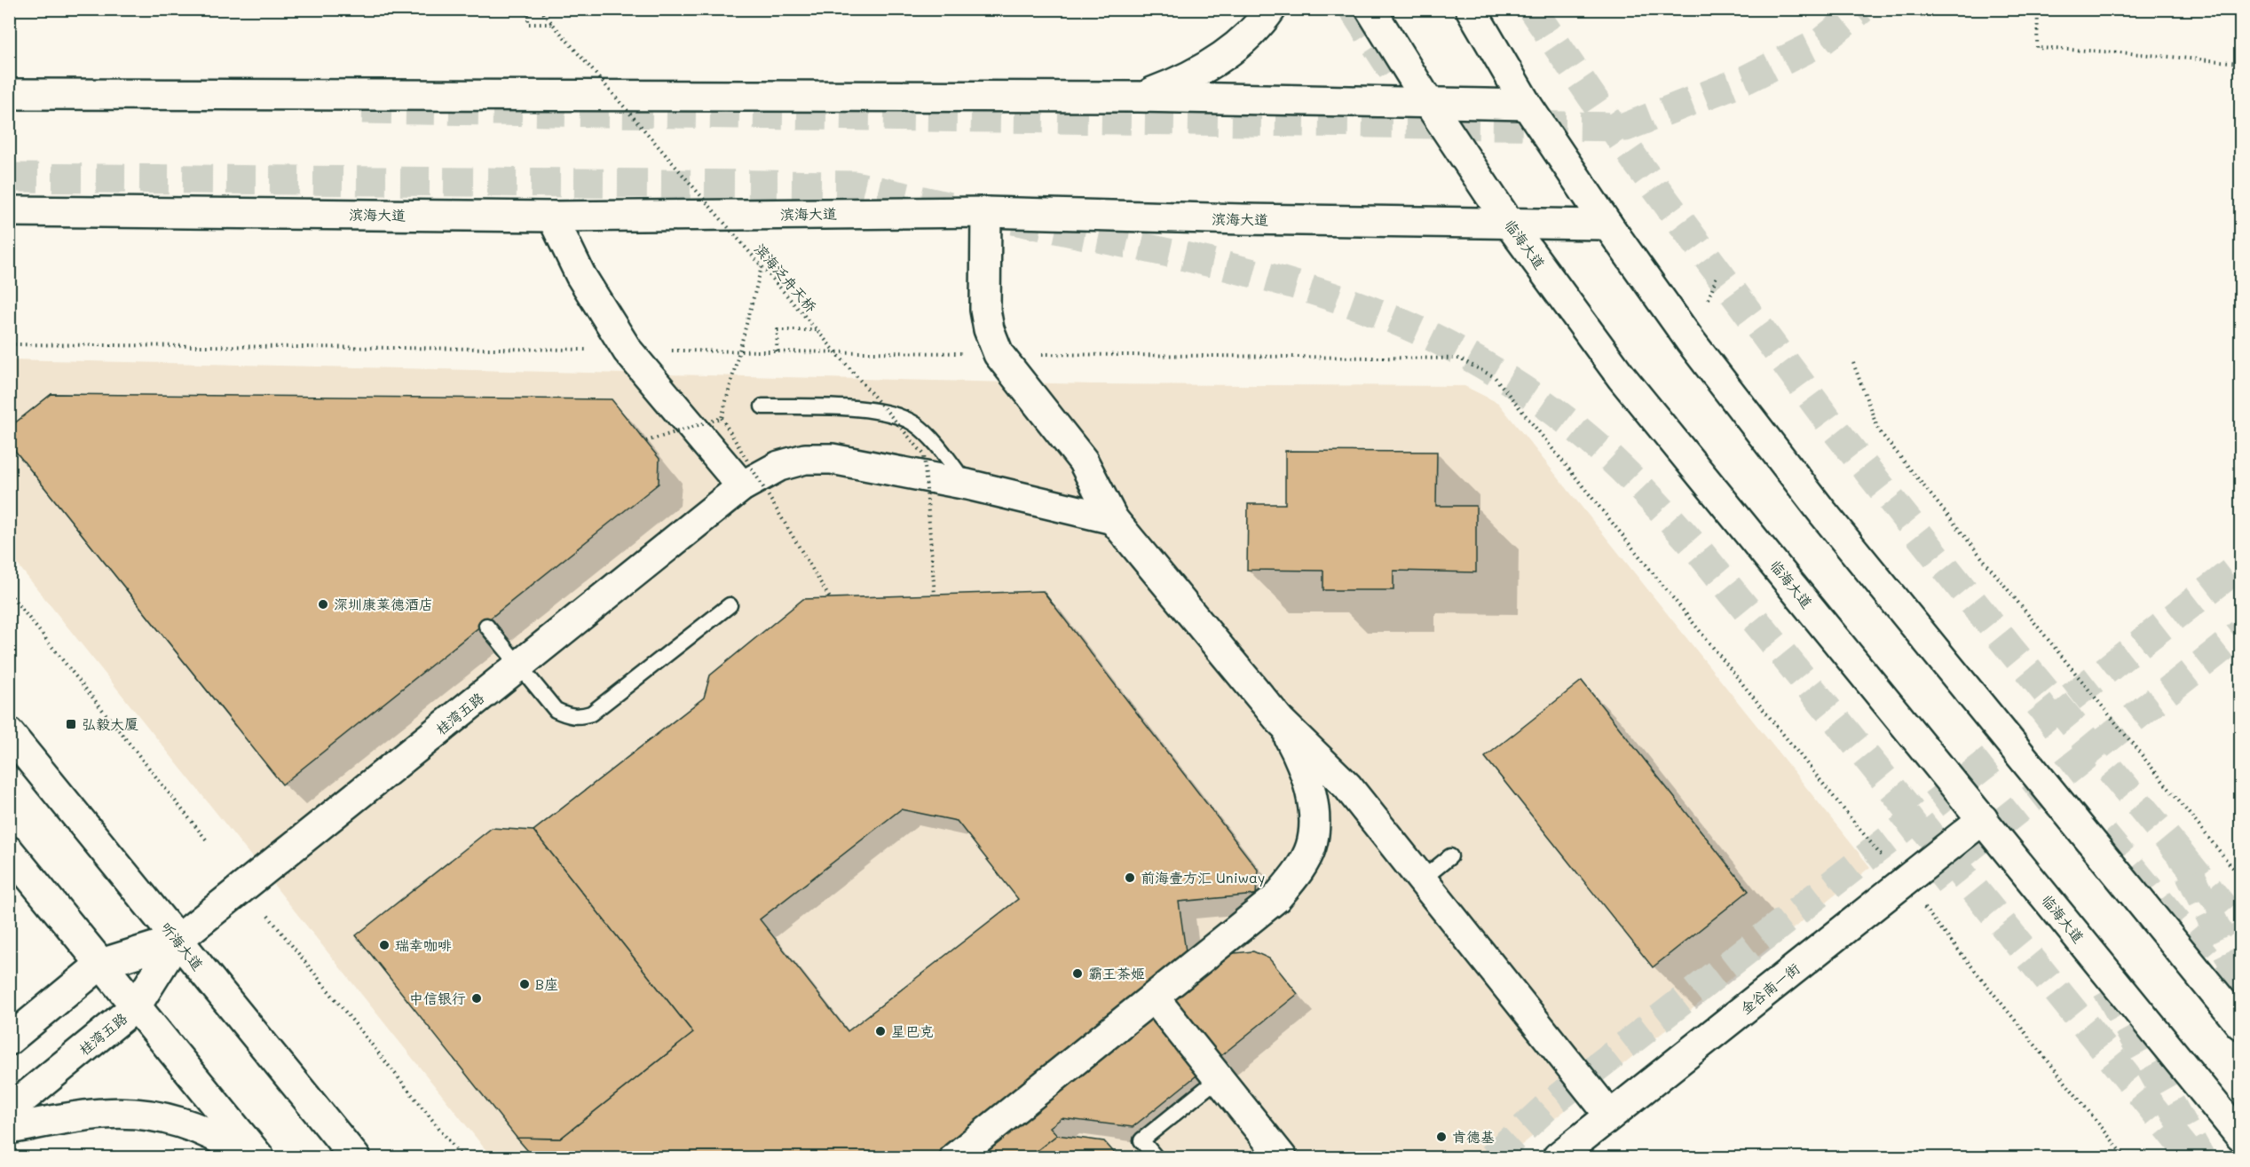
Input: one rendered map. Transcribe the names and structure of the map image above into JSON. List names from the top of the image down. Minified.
{"streets":{"main road":["滨海大道","临海大道","桂湾五路","听海大道","金谷南一街"],"path":["滨海泛舟天桥"]},"crossings":[["滨海大道","临海大道"],["临海大道","金谷南一街"],["桂湾五路","听海大道"]],"places":{"other":["深圳康莱德酒店","前海壹方汇 Uniway","瑞幸咖啡","霸王茶姬","B座","中信银行","星巴克","肯德基"],"transit":["弘毅大厦"]}}
